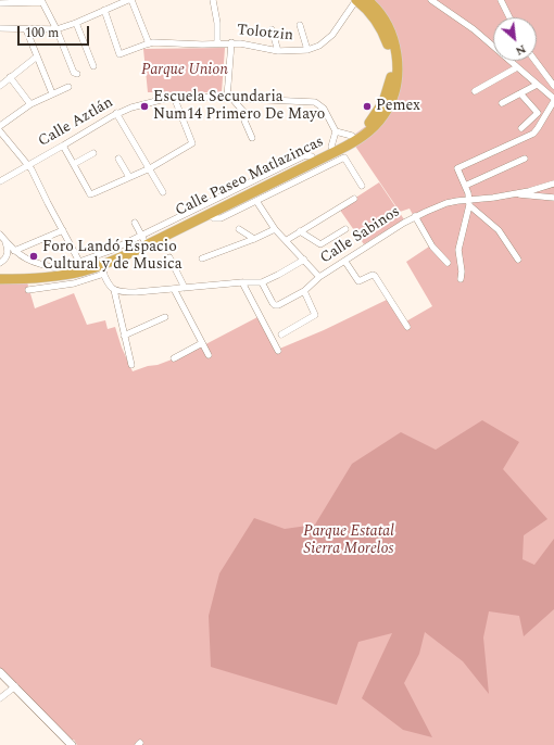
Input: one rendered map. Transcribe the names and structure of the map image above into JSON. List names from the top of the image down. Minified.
{"streets":{"highway":["Calle Paseo Matlazincas"],"street":["Tolotzin","Calle Aztlán","Calle Sabinos"]},"crossings":[["Tolotzin","Calle Paseo Matlazincas"]],"parks":["Parque Union","Parque Estatal Sierra Morelos"],"places":["Escuela Secundaria Num14 Primero De Mayo","Pemex","Foro Landó Espacio Cultural y de Musica"],"scale_bar":"100 m","north":"bottom right"}
